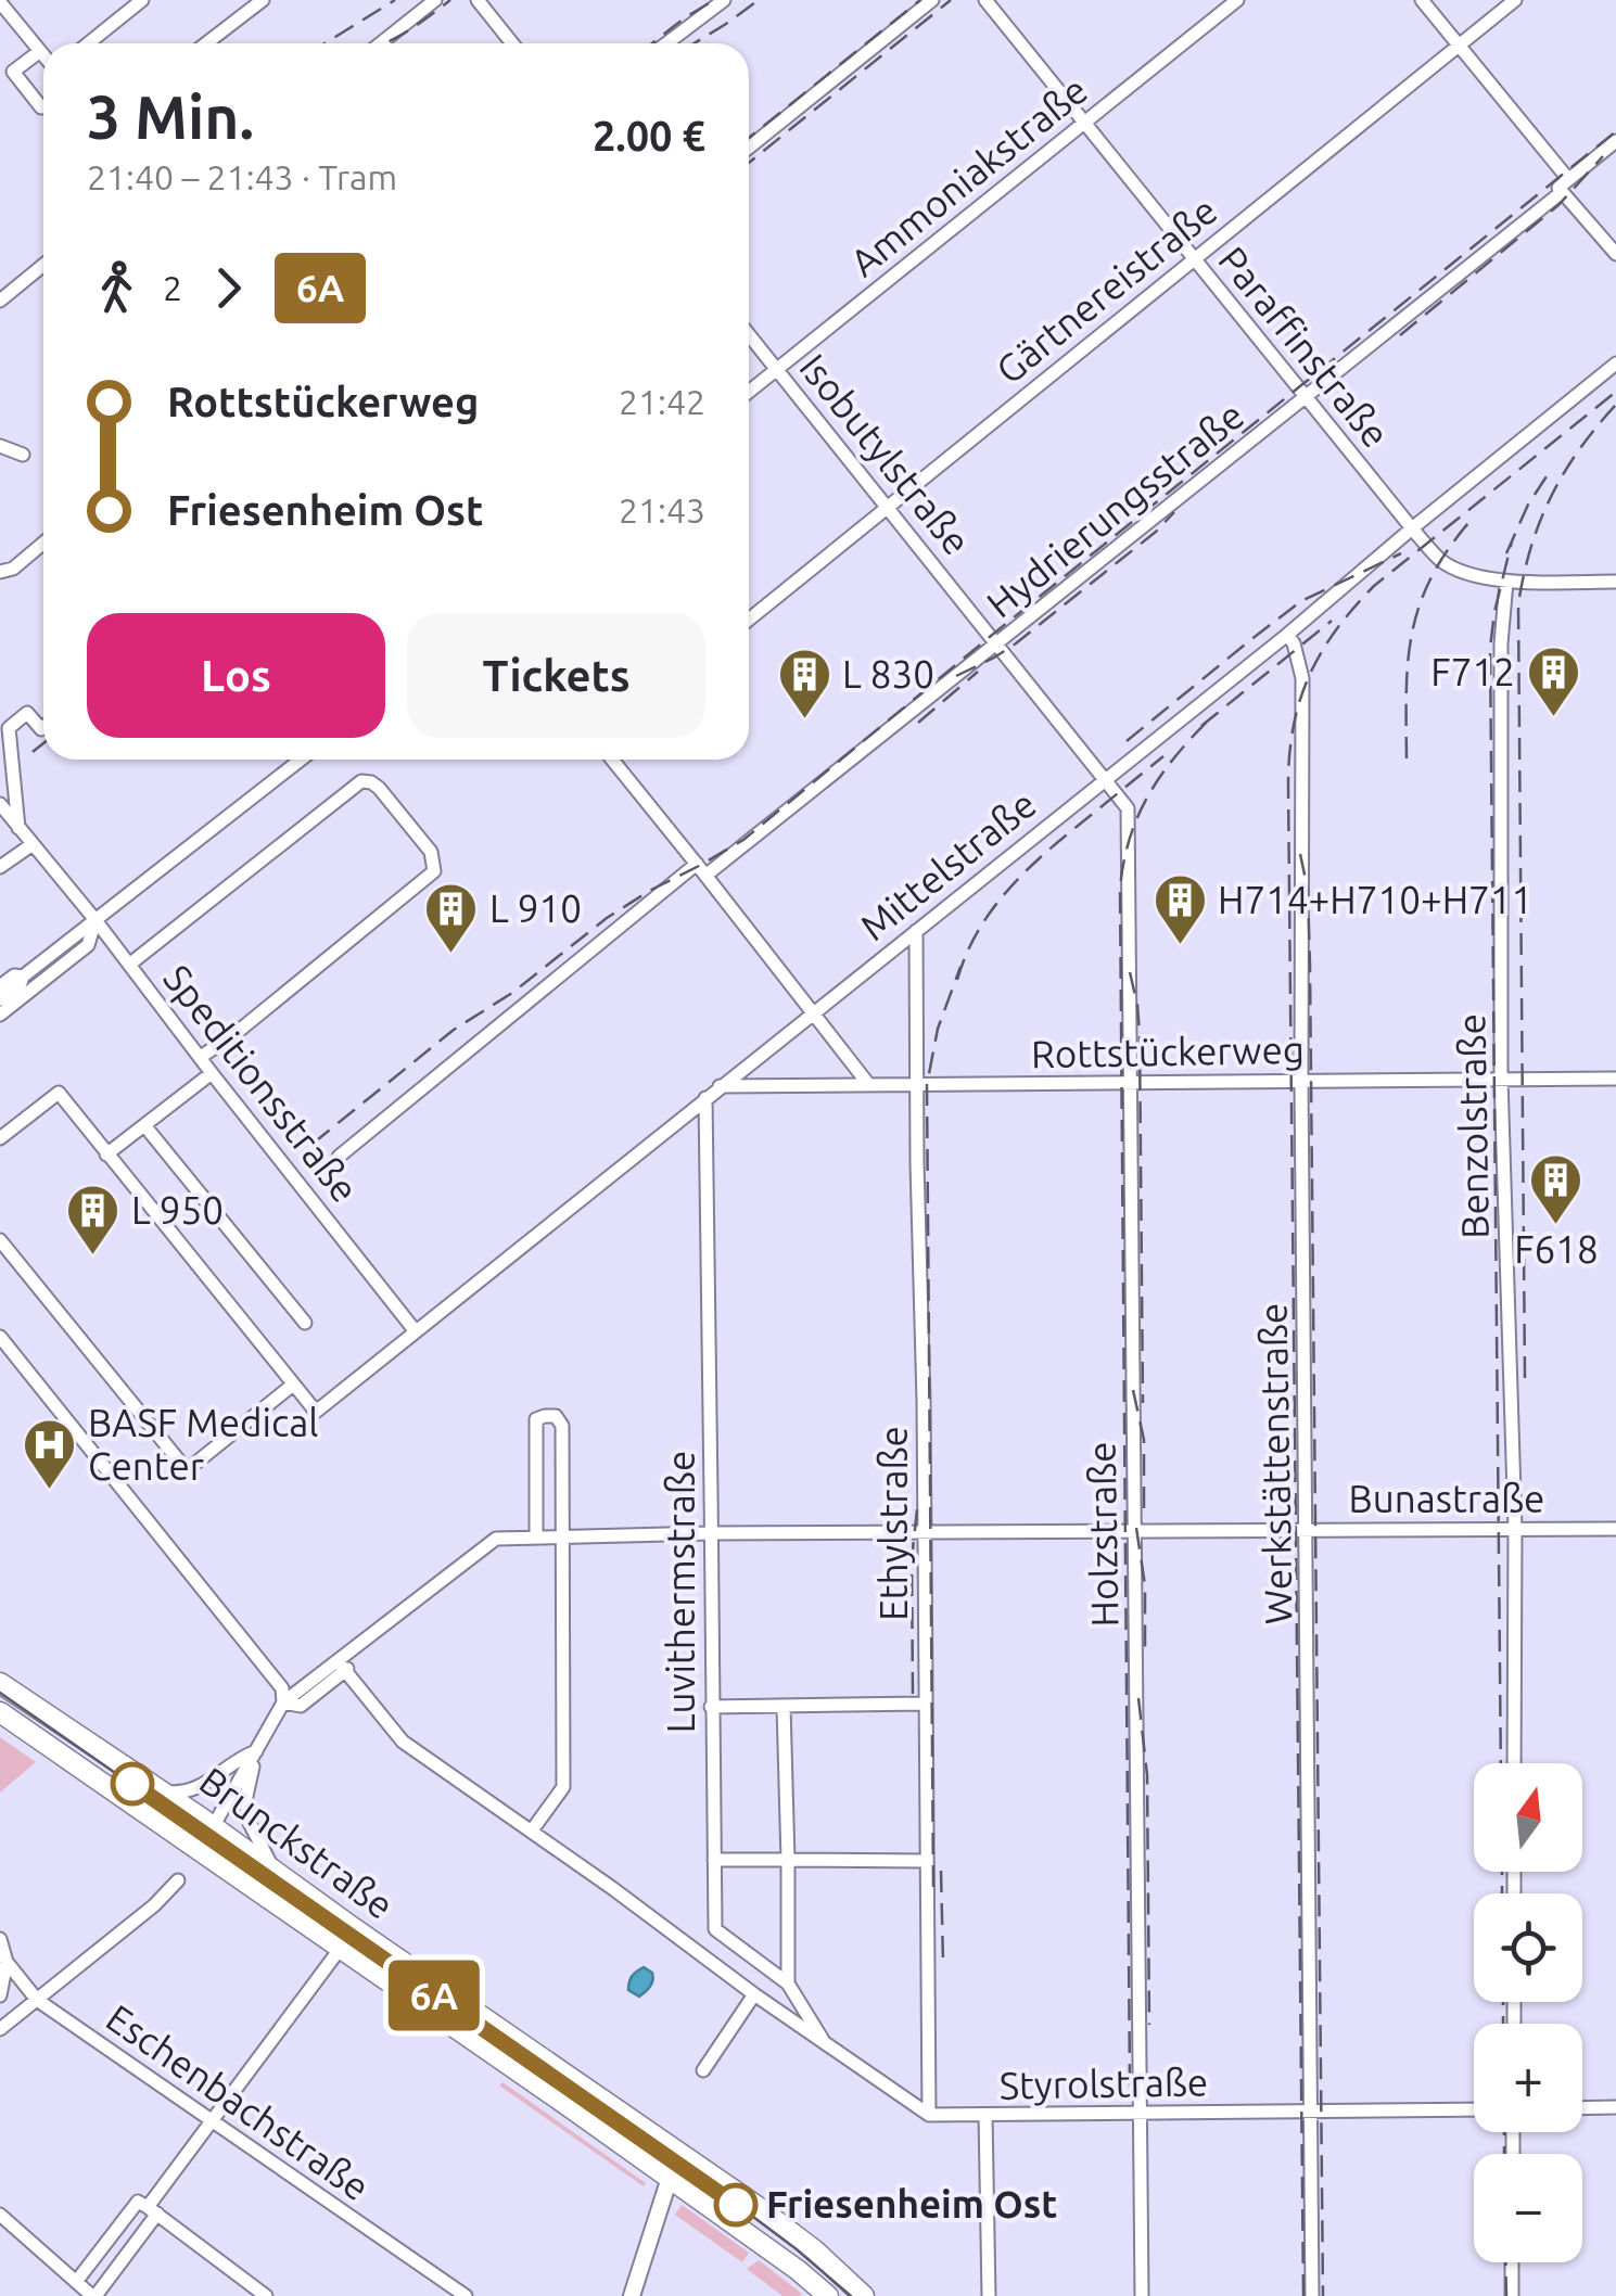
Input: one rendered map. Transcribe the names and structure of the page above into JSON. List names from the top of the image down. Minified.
{"streets":{"main road":["Brunckstraße"],"street":["Ammoniakstraße","Gärtnereistraße","Paraffinstraße","Isobutylstraße","Hydrierungsstraße","Mittelstraße","Rottstückerweg","Speditionsstraße","Benzolstraße","Werkstättenstraße","Bunastraße","Ethylstraße","Holzstraße","Luvithermstraße","Styrolstraße","Eschenbachstraße"]},"crossings":[["Ammoniakstraße","Paraffinstraße"],["Ammoniakstraße","Isobutylstraße"],["Gärtnereistraße","Paraffinstraße"],["Gärtnereistraße","Isobutylstraße"],["Paraffinstraße","Hydrierungsstraße"],["Paraffinstraße","Mittelstraße"],["Isobutylstraße","Hydrierungsstraße"],["Isobutylstraße","Mittelstraße"],["Isobutylstraße","Holzstraße"],["Mittelstraße","Rottstückerweg"],["Mittelstraße","Speditionsstraße"],["Mittelstraße","Werkstättenstraße"],["Mittelstraße","Ethylstraße"],["Mittelstraße","Holzstraße"],["Mittelstraße","Luvithermstraße"],["Rottstückerweg","Benzolstraße"],["Rottstückerweg","Werkstättenstraße"],["Rottstückerweg","Ethylstraße"],["Rottstückerweg","Holzstraße"],["Benzolstraße","Bunastraße"],["Werkstättenstraße","Bunastraße"],["Werkstättenstraße","Styrolstraße"],["Bunastraße","Ethylstraße"],["Bunastraße","Holzstraße"],["Bunastraße","Luvithermstraße"],["Ethylstraße","Styrolstraße"],["Holzstraße","Styrolstraße"]],"places":{"building":["F712","L 830","H714+H710+H711","L 910","F618","L 950"],"hospital":["BASF Medical Center"],"other":["Friesenheim Ost"]},"lines":["tram line 6A"],"north":"top","page":{"on_map":"6A","heading":["3 Min.","21:40 – 21:43 · Tram","2.00 €"],"legs":["2","6A"],"list":[{"name":"Rottstückerweg","value":"21:42"},{"name":"Friesenheim Ost","value":"21:43"}],"buttons":["Los","Tickets"],"map_buttons":["+","−"]}}
